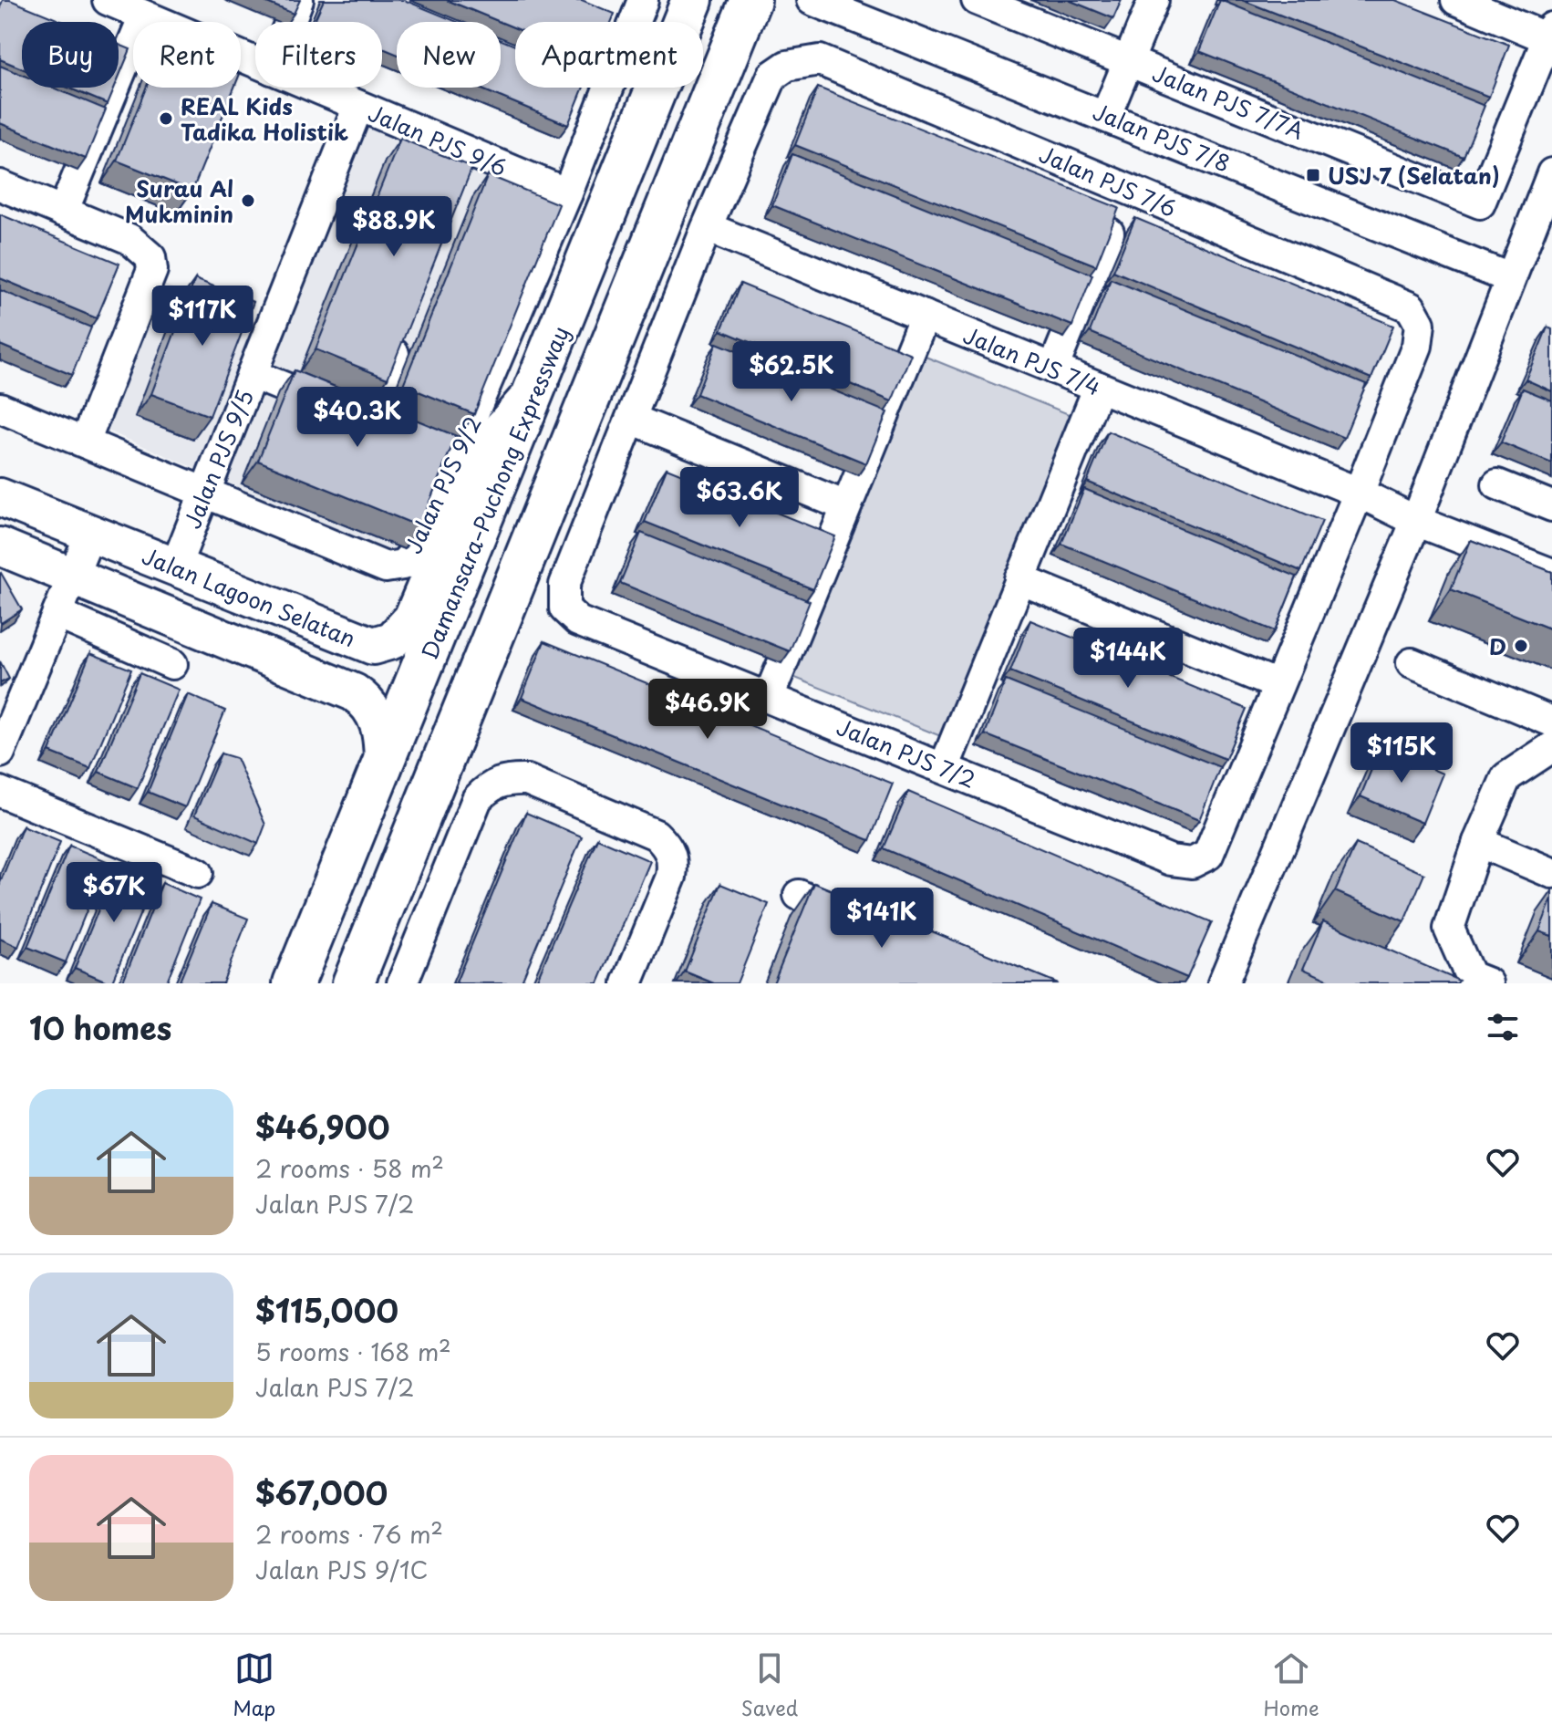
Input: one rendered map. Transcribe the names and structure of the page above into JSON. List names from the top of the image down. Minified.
{"streets":{"highway":["Damansara–Puchong Expressway"],"main road":["Jalan Lagoon Selatan"],"street":["Jalan PJS 7/7A","Jalan PJS 7/8","Jalan PJS 9/6","Jalan PJS 7/6","Jalan PJS 7/4","Jalan PJS 9/5","Jalan PJS 9/2","Jalan PJS 7/2"]},"crossings":[["Jalan PJS 9/6","Jalan PJS 9/5"],["Jalan PJS 9/6","Jalan PJS 9/2"],["Jalan PJS 7/6","Jalan PJS 7/4"],["Jalan PJS 7/6","Jalan PJS 7/2"],["Jalan PJS 7/4","Jalan PJS 7/2"],["Jalan PJS 9/5","Jalan PJS 9/2"],["Jalan PJS 9/5","Jalan Lagoon Selatan"],["Damansara–Puchong Expressway","Jalan Lagoon Selatan"]],"places":{"other":["REAL Kids Tadika Holistik","Surau Al Mukminin","D"],"transit":["USJ 7 (Selatan)"]},"page":{"chip":["Buy","Rent","Filters","New","Apartment"],"price":["$88.9K","$117K","$62.5K","$40.3K","$63.6K","$144K","$46.9K","$115K","$67K","$141K"],"heading":"10 homes","list":[{"name":"$46,900","note":"2 rooms · 58 m² · Jalan PJS 7/2"},{"name":"$115,000","note":"5 rooms · 168 m² · Jalan PJS 7/2"},{"name":"$67,000","note":"2 rooms · 76 m² · Jalan PJS 9/1C"}],"tabs":["Map","Saved","Home"]}}
